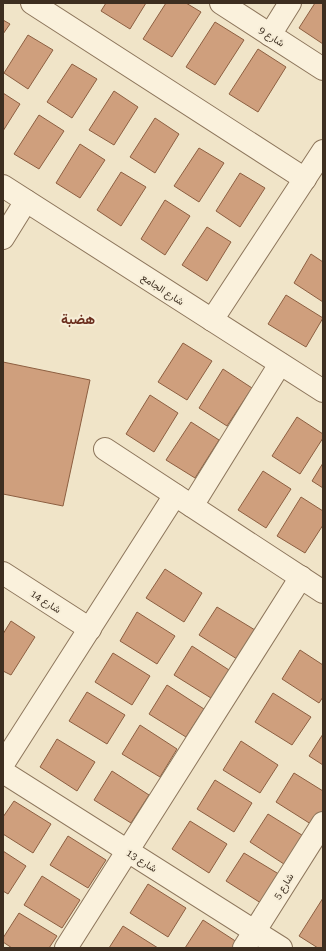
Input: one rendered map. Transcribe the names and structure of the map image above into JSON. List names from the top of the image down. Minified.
{"streets":{"street":["شارع 9","شارع الجامع","شارع 14","شارع 13","شارع 5"]},"crossings":[["شارع 13","شارع 5"]],"districts":["هضبة"]}
